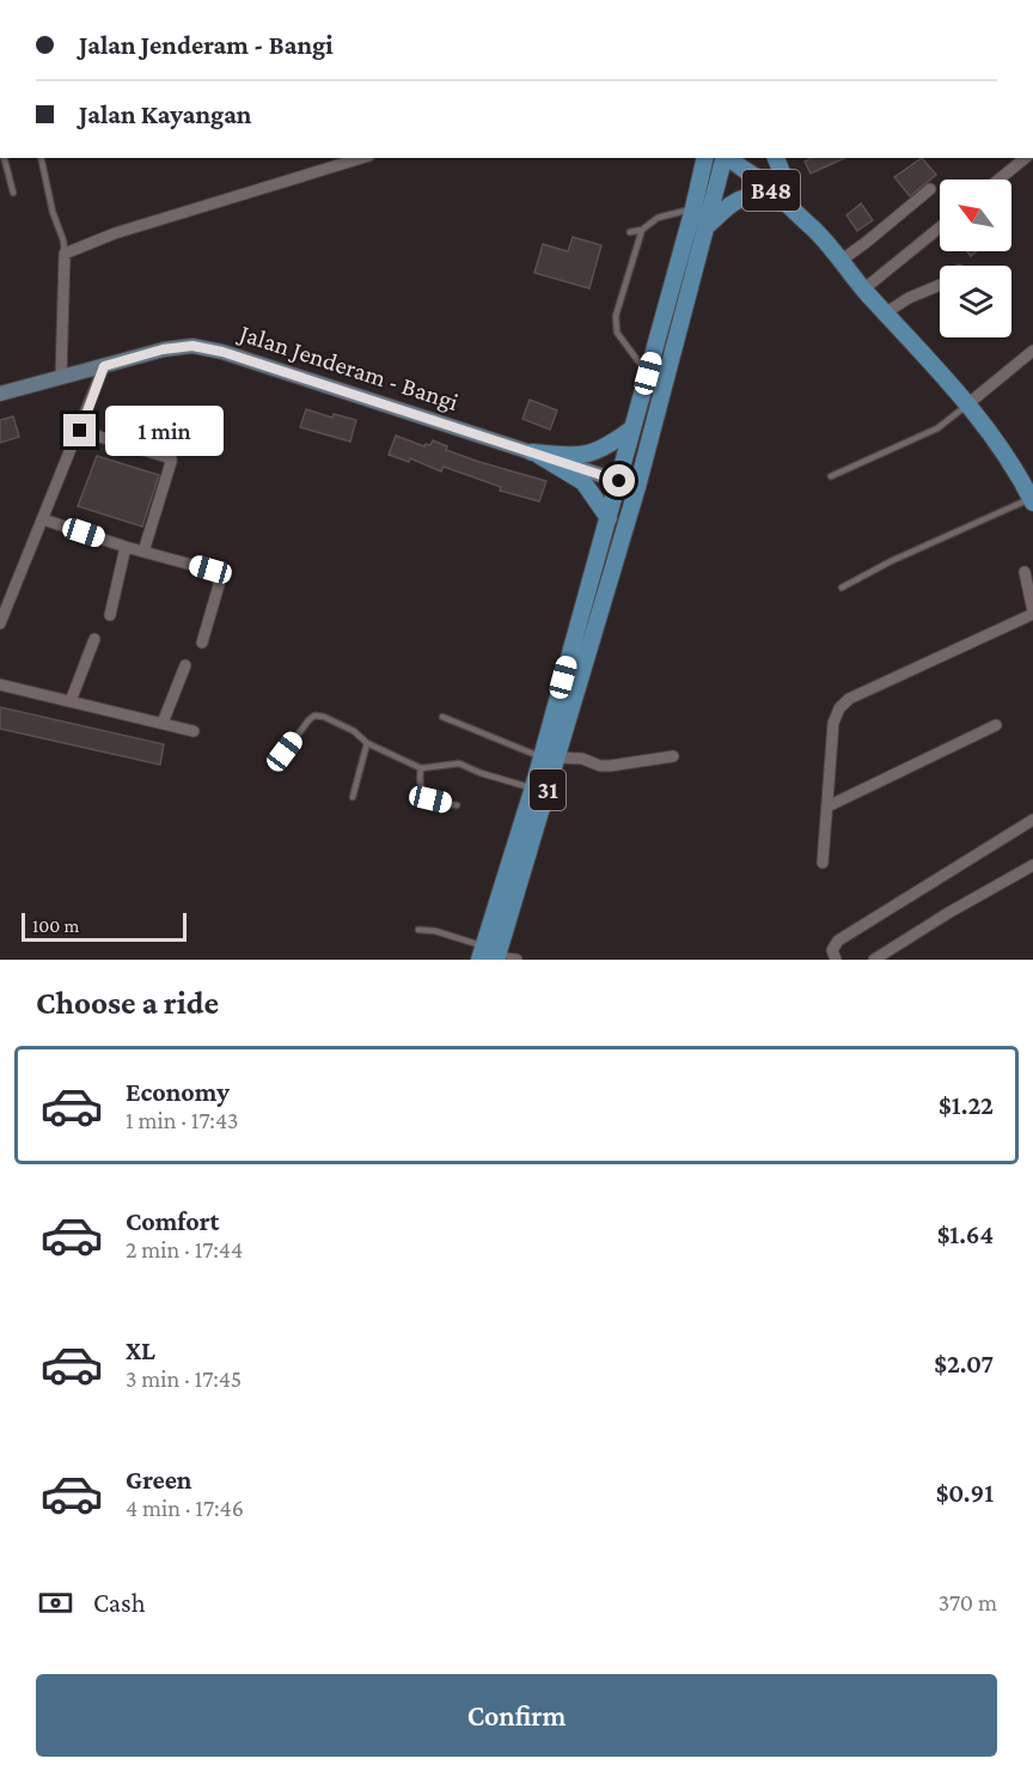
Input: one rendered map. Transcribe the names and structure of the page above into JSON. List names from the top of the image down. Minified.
{"streets":{"main road":["B48","Jalan Jenderam - Bangi","31"]},"crossings":[["Jalan Jenderam - Bangi","31"]],"scale_bar":"100 m","north":"top left","page":{"banner":["Jalan Jenderam - Bangi","Jalan Kayangan"],"bubble":"1 min","scale":"100 m","heading":"Choose a ride","list":[{"name":"Economy","note":"1 min · 17:43","value":"$1.22"},{"name":"Comfort","note":"2 min · 17:44","value":"$1.64"},{"name":"XL","note":"3 min · 17:45","value":"$2.07"},{"name":"Green","note":"4 min · 17:46","value":"$0.91"}],"pay":["Cash","370 m"],"buttons":"Confirm"}}
